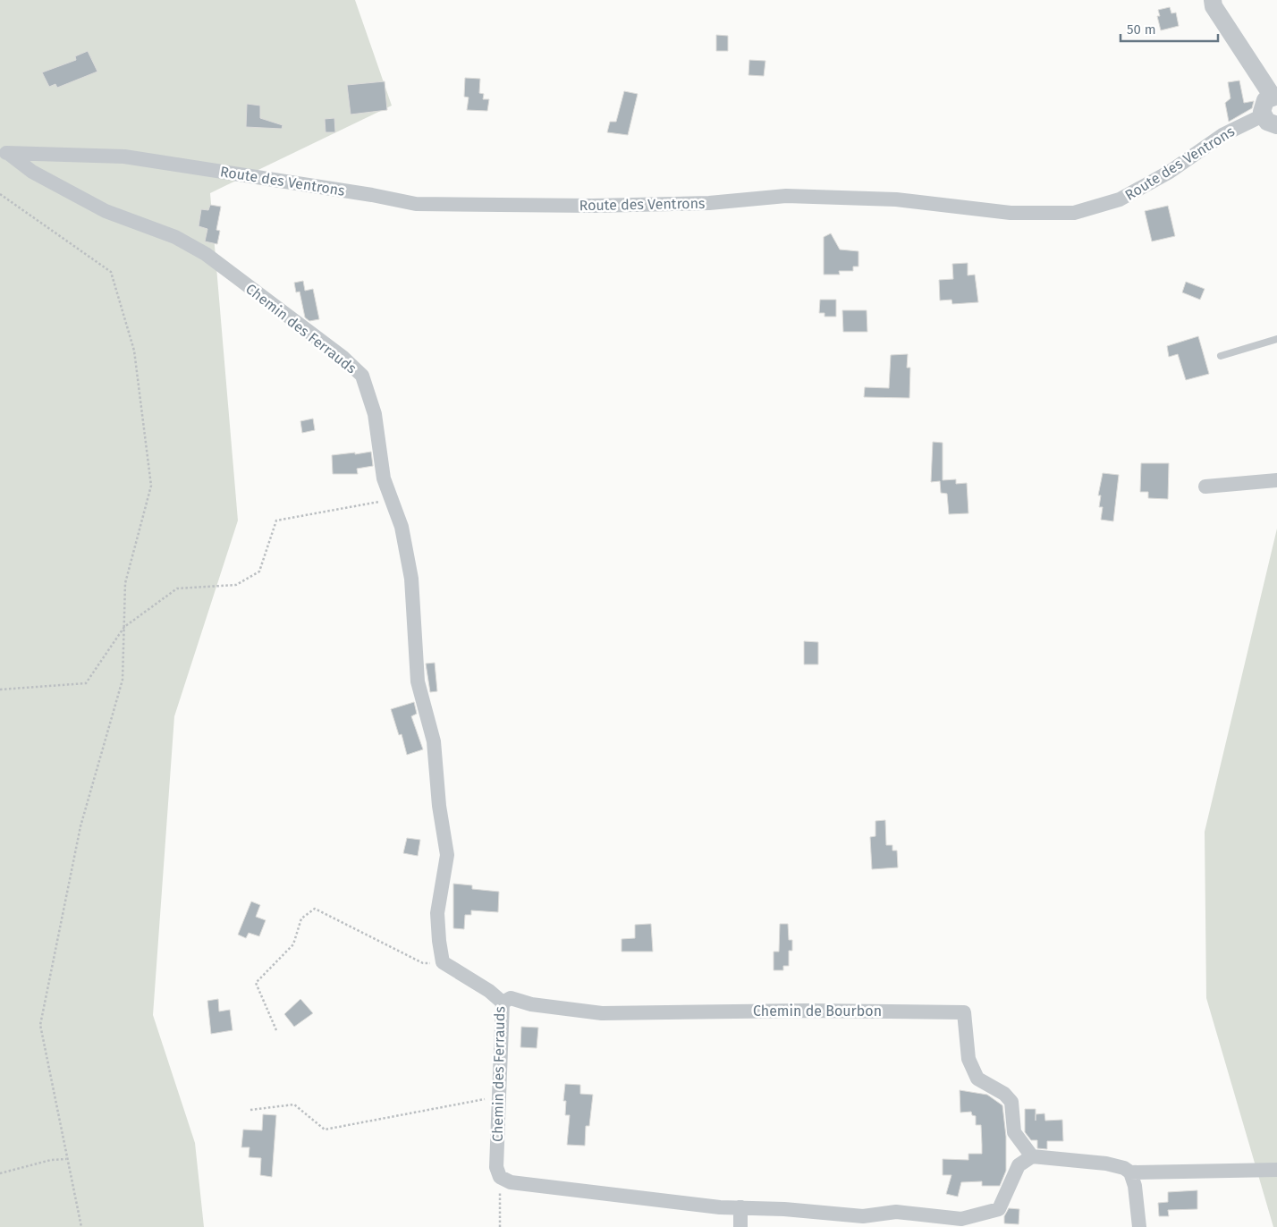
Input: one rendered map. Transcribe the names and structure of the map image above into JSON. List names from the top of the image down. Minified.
{"streets":{"street":["Route des Ventrons","Chemin des Ferrauds","Chemin de Bourbon"]},"crossings":[["Route des Ventrons","Chemin des Ferrauds"],["Chemin des Ferrauds","Chemin de Bourbon"]],"scale_bar":"50 m"}
